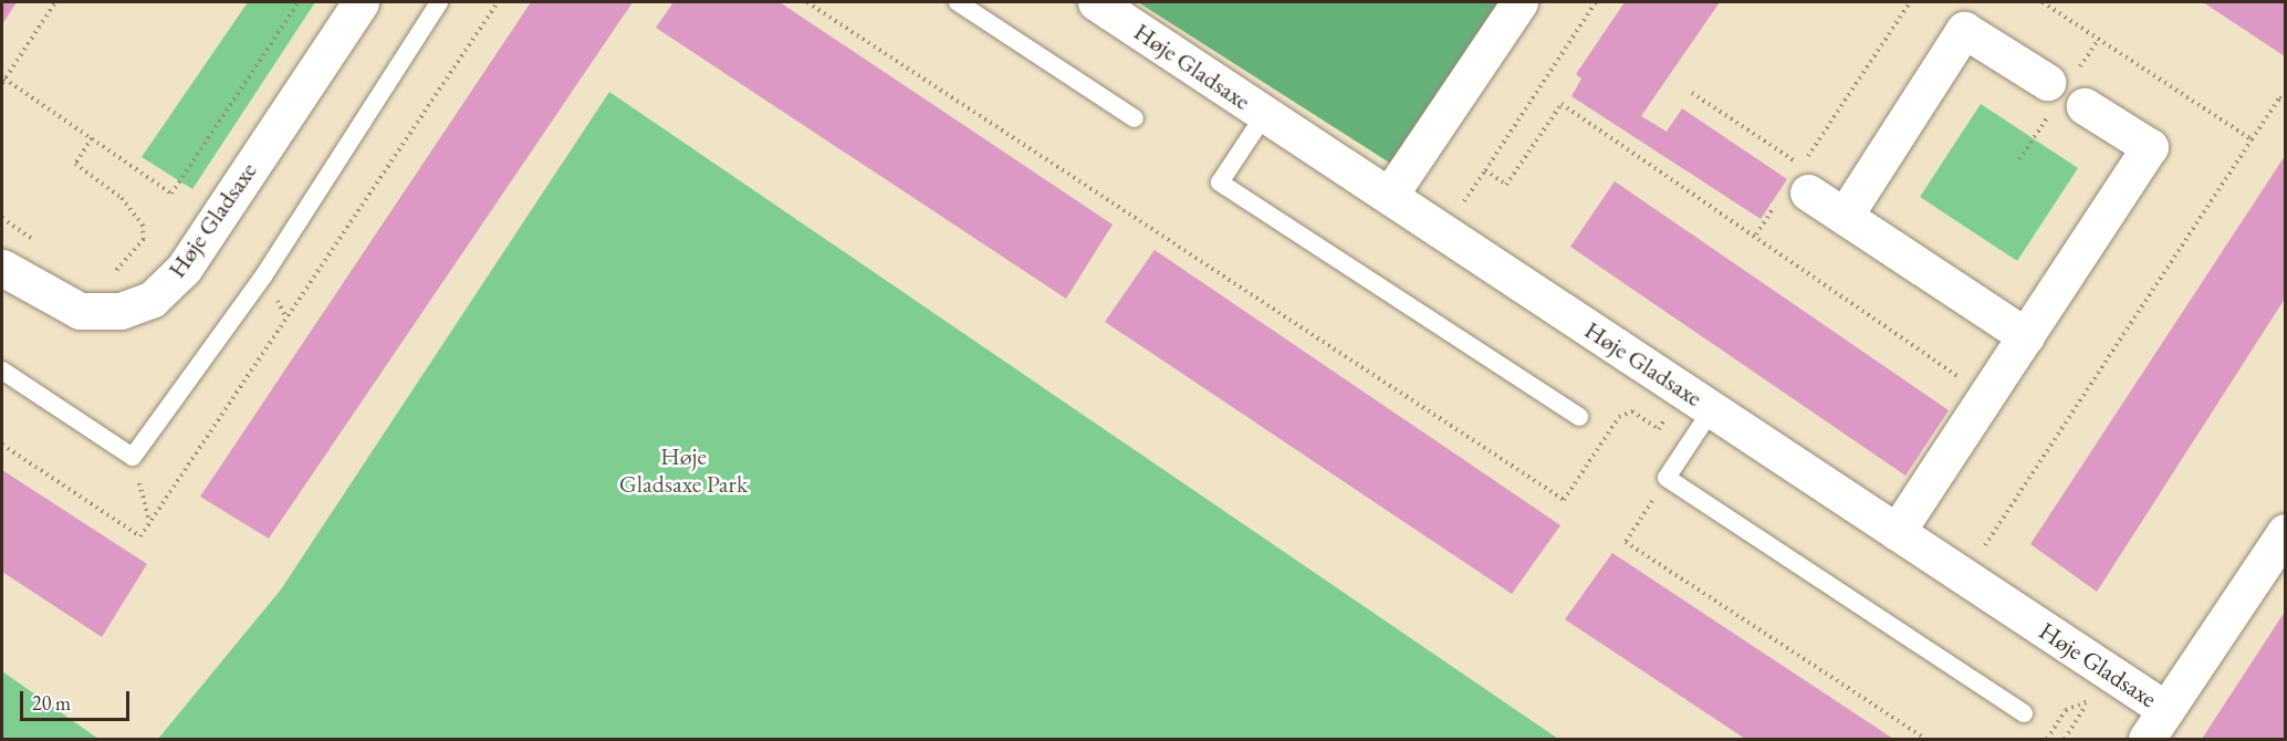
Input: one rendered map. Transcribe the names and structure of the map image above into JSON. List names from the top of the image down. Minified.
{"streets":{"street":["Høje Gladsaxe"]},"parks":["Høje Gladsaxe Park"],"scale_bar":"20 m"}
